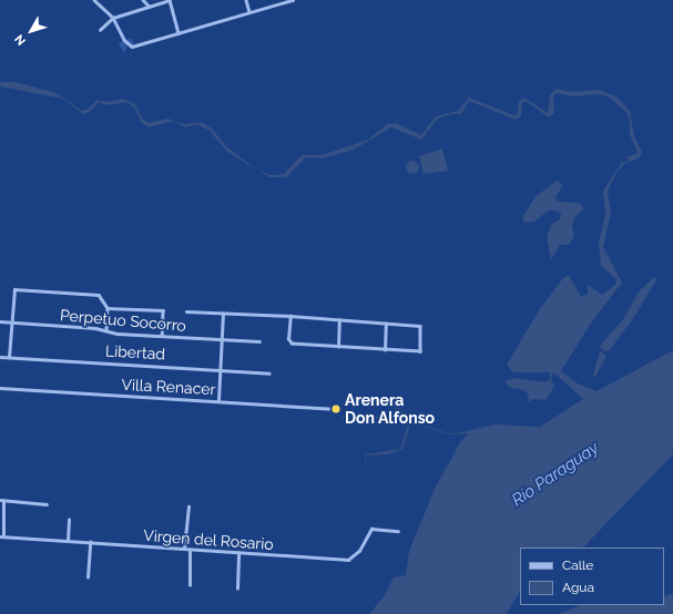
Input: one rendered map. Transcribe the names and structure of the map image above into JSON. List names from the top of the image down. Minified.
{"streets":{"street":["Perpetuo Socorro","Libertad","Villa Renacer","Virgen del Rosario"]},"water":["Río Paraguay"],"places":["Arenera Don Alfonso"],"legend":["Calle","Agua"],"north":"bottom left"}
